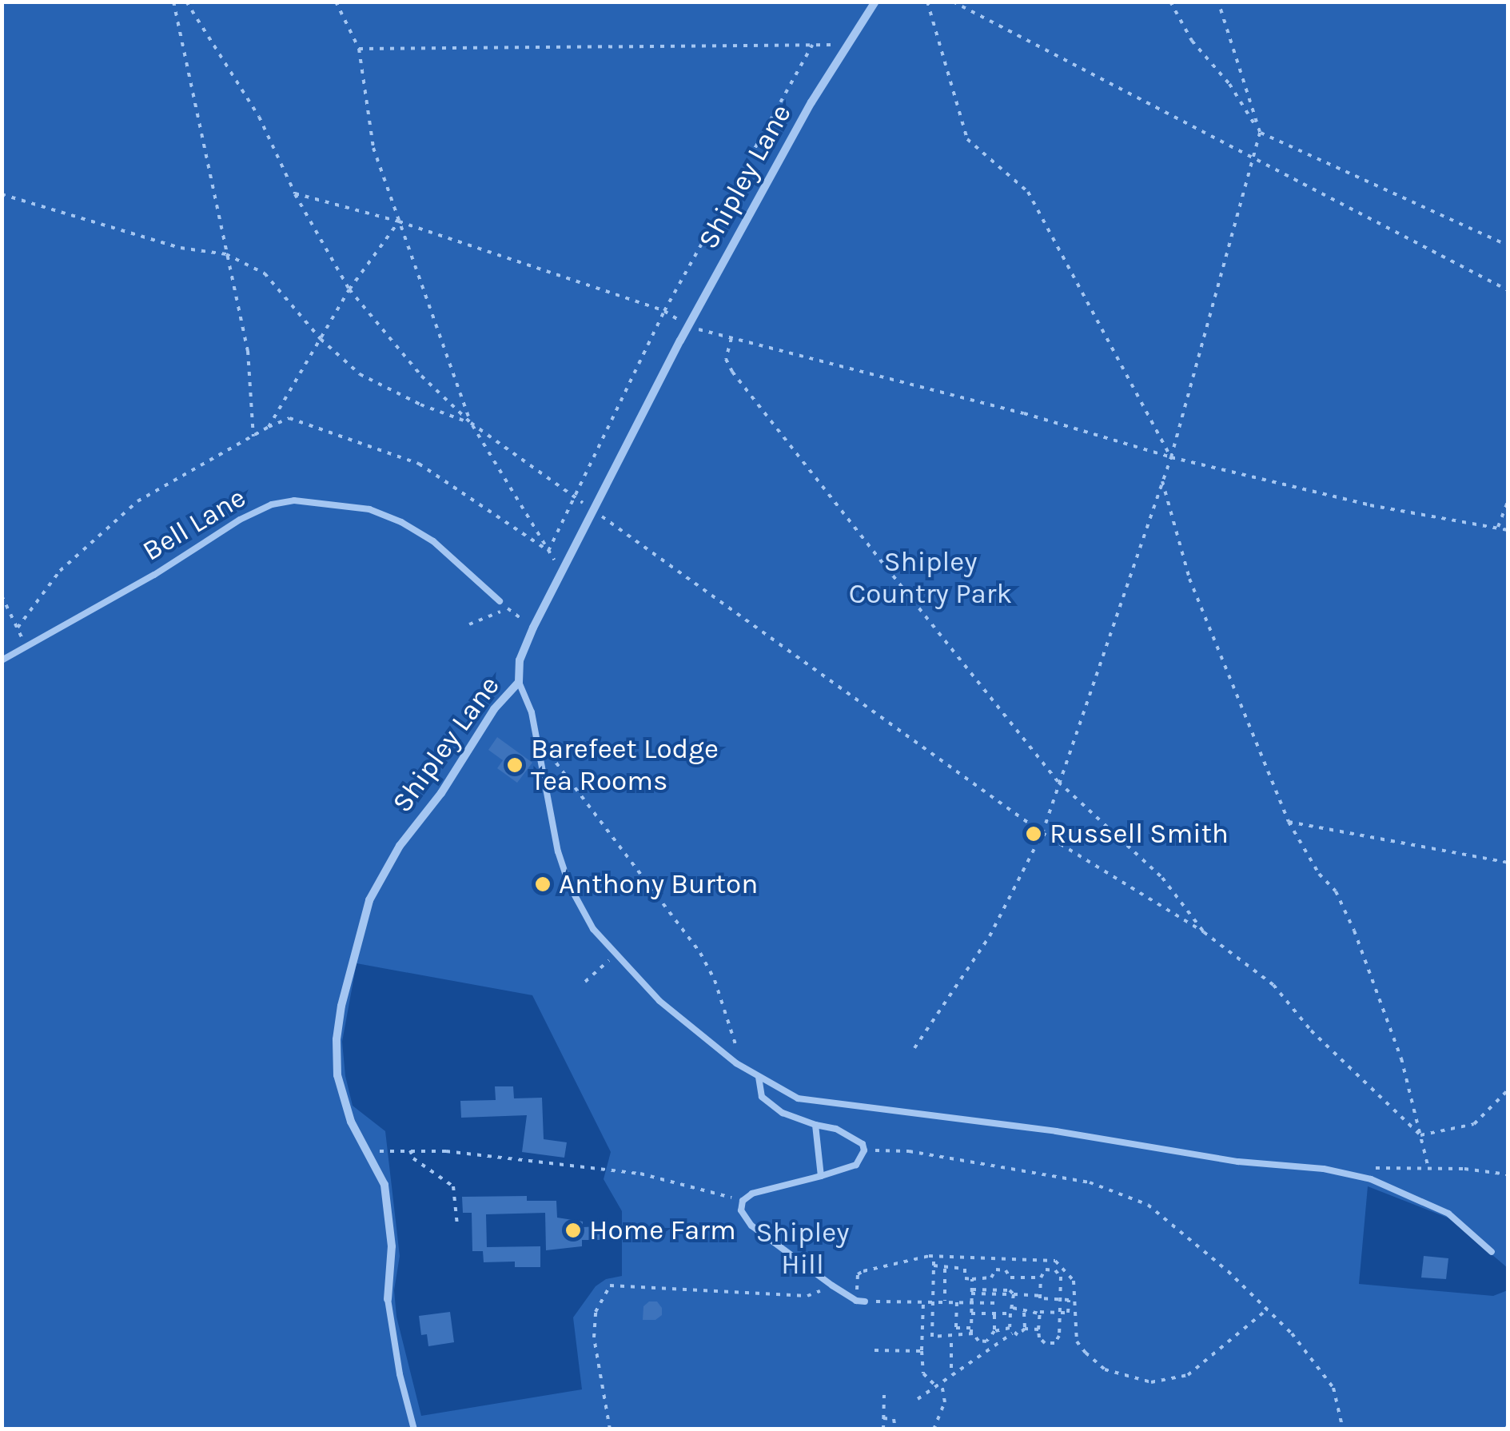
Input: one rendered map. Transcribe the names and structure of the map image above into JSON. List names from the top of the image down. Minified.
{"streets":{"street":["Shipley Lane"],"lane":["Bell Lane"]},"parks":["Shipley Country Park","Shipley Hill"],"places":["Barefeet Lodge Tea Rooms","Russell Smith","Anthony Burton","Home Farm"]}
